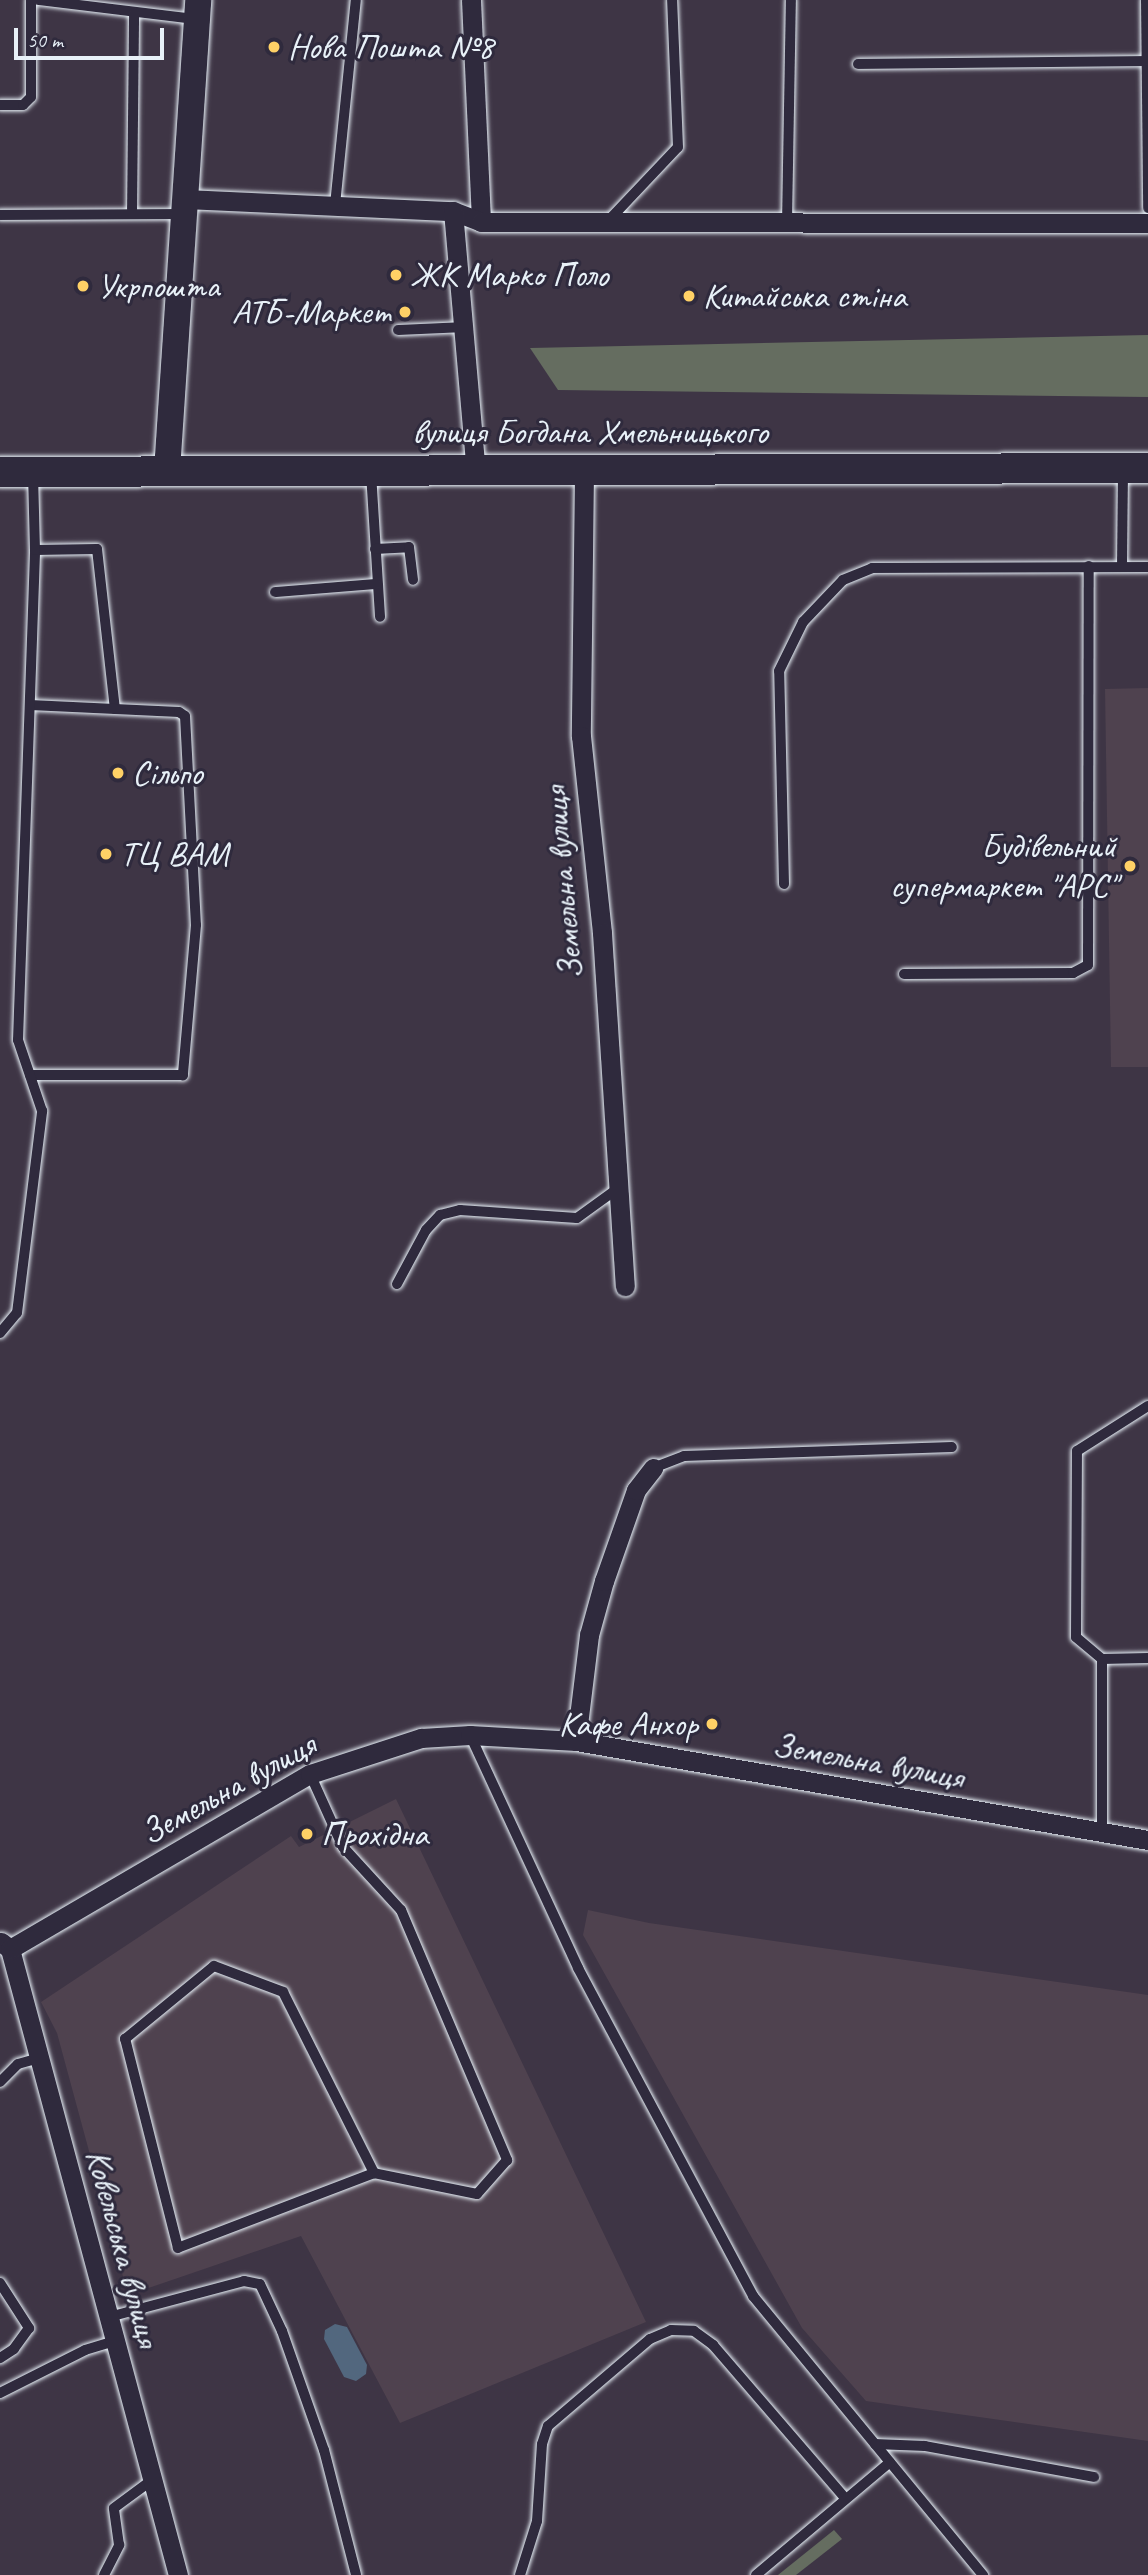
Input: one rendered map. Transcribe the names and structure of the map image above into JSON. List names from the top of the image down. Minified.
{"streets":{"main road":["вулиця Богдана Хмельницького"],"street":["Земельна вулиця","Ковельська вулиця"]},"crossings":[["вулиця Богдана Хмельницького","Земельна вулиця"],["Земельна вулиця","Ковельська вулиця"]],"places":["Нова Пошта №8","ЖК Марко Поло","Укрпошта","Китайська стіна","АТБ-Маркет","Сільпо","ТЦ ВАМ","Будівельний супермаркет \"АРС\"","Кафе Анхор","Прохідна"],"scale_bar":"50 m"}
